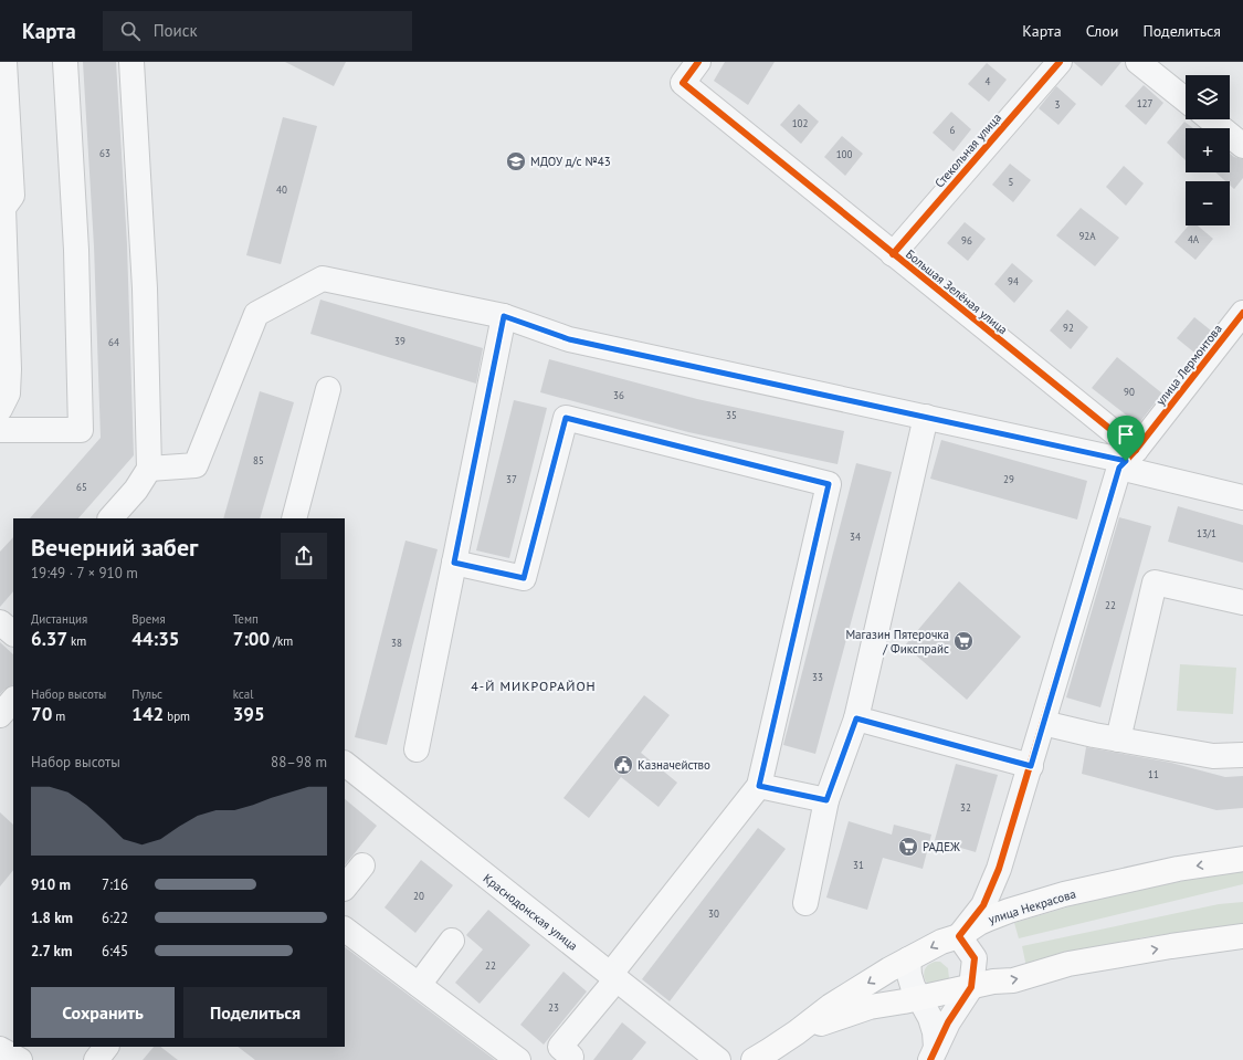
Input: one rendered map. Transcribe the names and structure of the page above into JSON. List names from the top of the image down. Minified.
{"streets":{"main road":["улица Некрасова"],"street":["Стекольная улица","Большая Зелёная улица","улица Лермонтова","Краснодонская улица"]},"crossings":[["Стекольная улица","Большая Зелёная улица"],["Большая Зелёная улица","улица Лермонтова"]],"districts":["4-Й МИКРОРАЙОН"],"places":{"school or university":["МДОУ д/с №43"],"supermarket":["Магазин Пятерочка / Фикспрайс","РАДЕЖ"],"public building":["Казначейство"]},"house_numbers":["4","127","3","102","6","63","100","5","40","92А","4А","96","94","92","39","64","90","36","35","85","37","29","65","13/1","34","22","38","33","11","32","31","20","30","22","23"],"page":{"header":"Карта","search":"Поиск","nav":["Карта","Слои","Поделиться"],"map_buttons":["+","−"],"heading":["Вечерний забег","19:49 · 7 × 910 m"],"stats":[["Дистанция","6.37 km"],["Время","44:35"],["Темп","7:00 /km"],["Набор высоты","70 m"],["Пульс","142 bpm"],["kcal","395"]],"chart":["Набор высоты","88–98 m"],"list":[{"name":"910 m","note":"7:16"},{"name":"1.8 km","note":"6:22"},{"name":"2.7 km","note":"6:45"}],"buttons":["Сохранить","Поделиться"]}}
